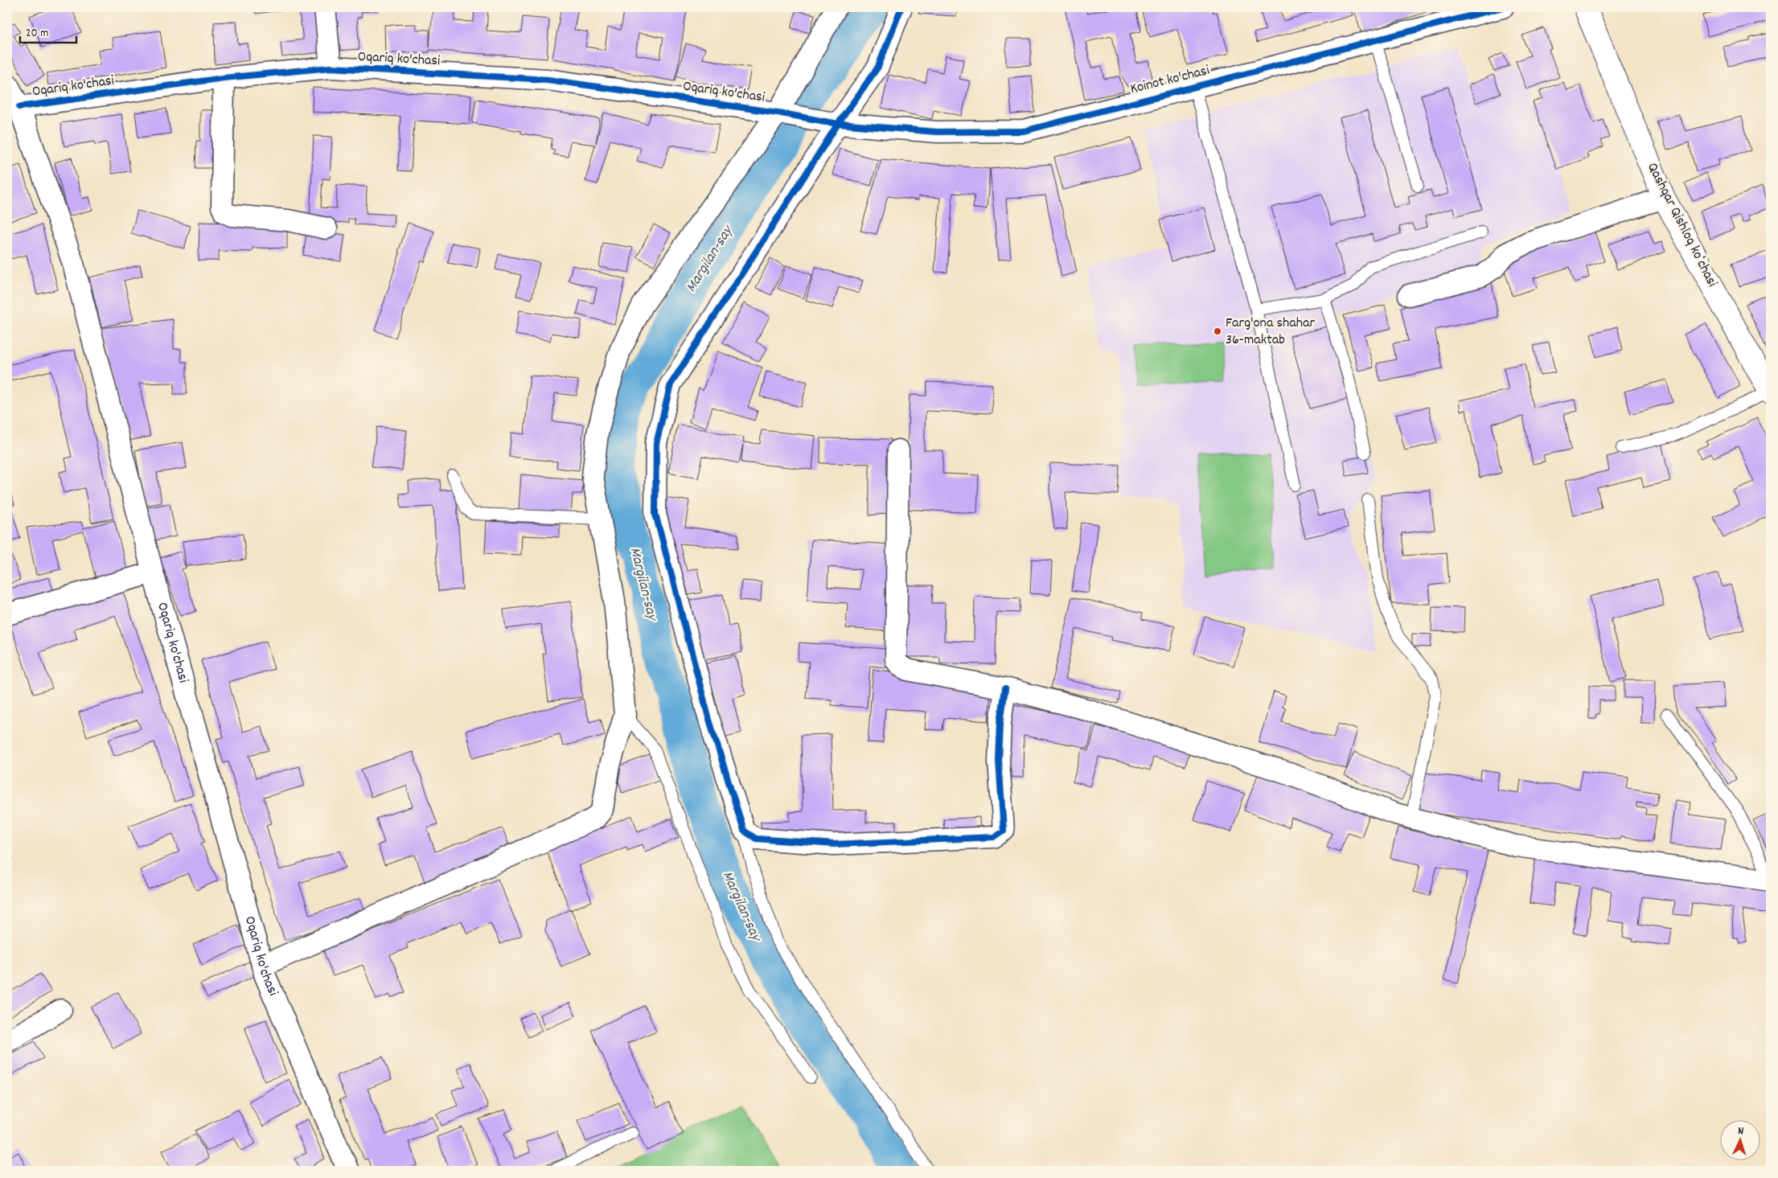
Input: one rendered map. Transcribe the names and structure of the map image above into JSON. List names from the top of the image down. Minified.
{"streets":{"main road":["Qashqar Qishloq koʻchasi"],"street":["Oqariq ko'chasi","Koinot ko'chasi"]},"crossings":[["Oqariq ko'chasi","Koinot ko'chasi"]],"water":["Margilan-say"],"places":["Farg'ona shahar 36-maktab"],"scale_bar":"20 m","north":"top"}
